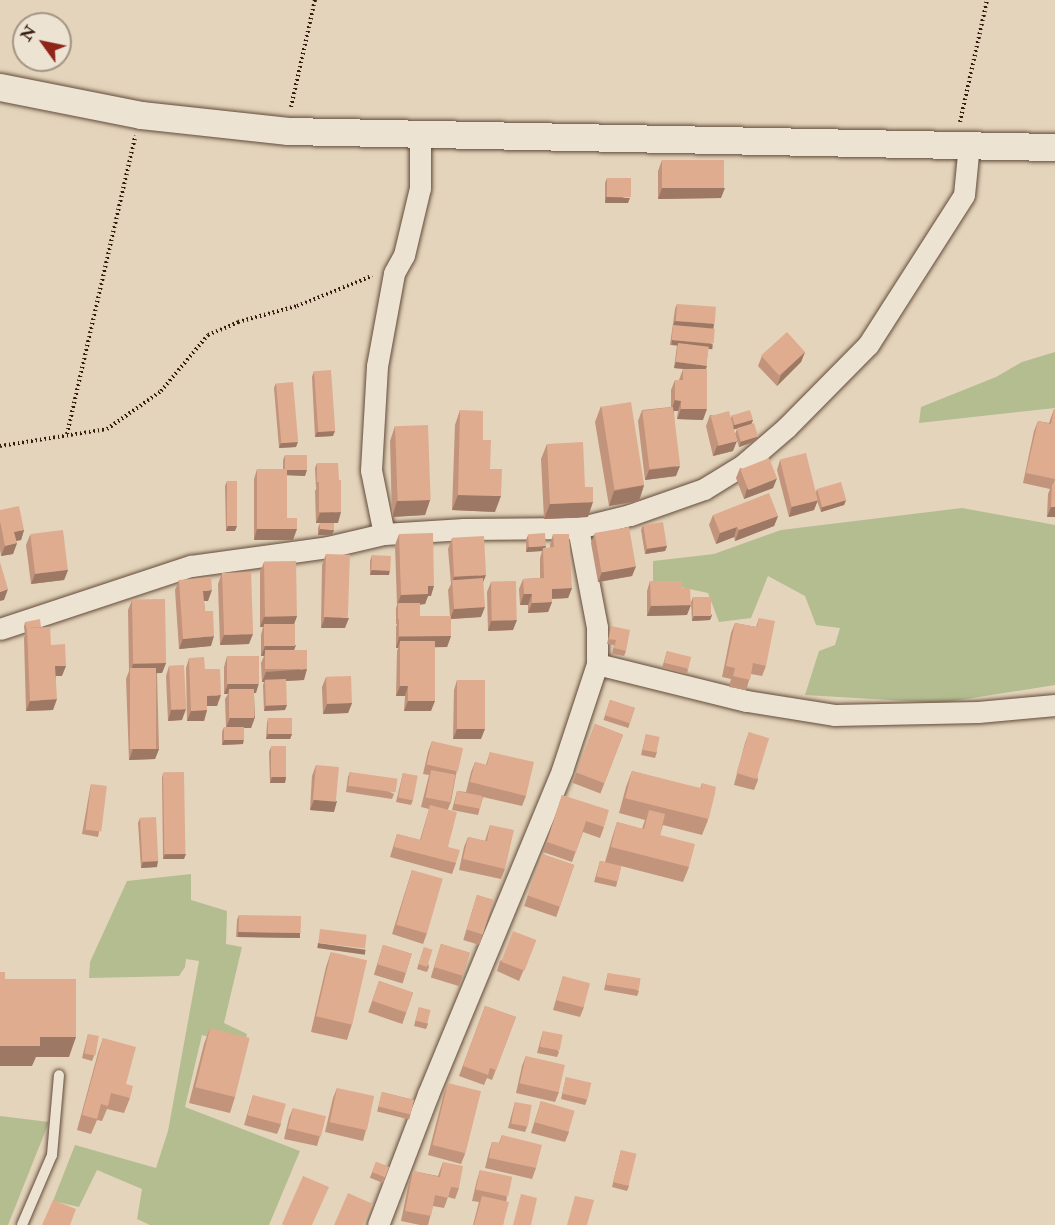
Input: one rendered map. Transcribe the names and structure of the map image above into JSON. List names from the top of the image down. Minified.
{"north":"top left"}
